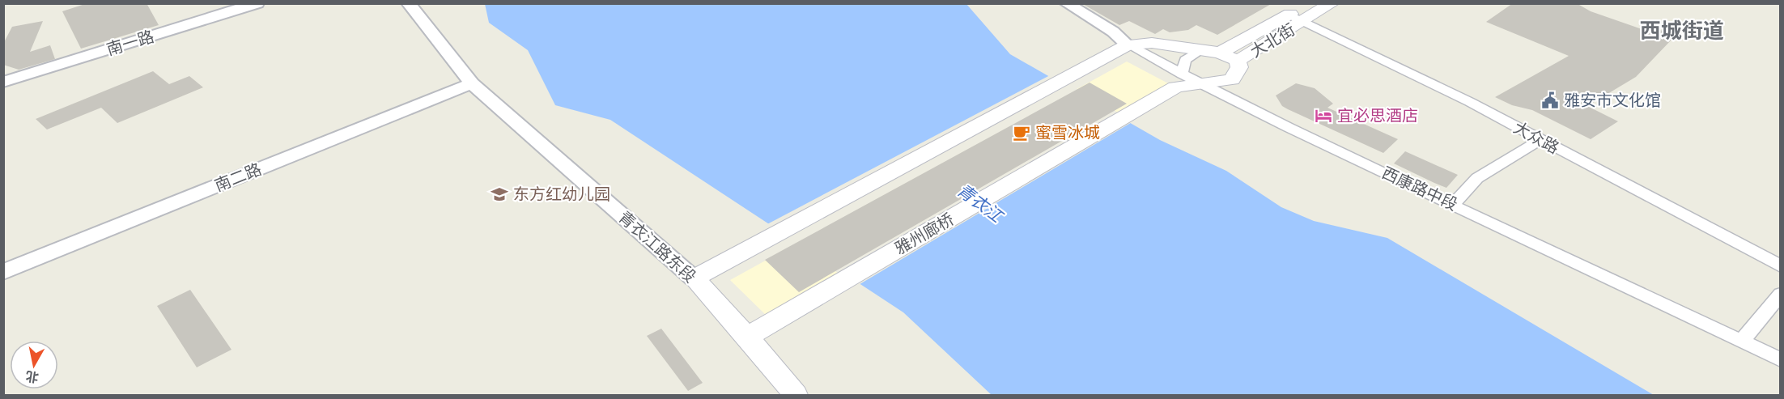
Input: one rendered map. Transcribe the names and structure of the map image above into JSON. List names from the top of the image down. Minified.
{"streets":{"main road":["大北街","雅州廊桥","青衣江路东段"],"street":["南一路","大众路","南二路","西康路中段"]},"crossings":[["大北街","大众路"],["大北街","雅州廊桥"],["南二路","青衣江路东段"],["西康路中段","雅州廊桥"],["雅州廊桥","青衣江路东段"]],"districts":["西城街道"],"water":["青衣江"],"places":{"public building":["雅安市文化馆"],"hotel":["宜必思酒店"],"cafe":["蜜雪冰城"],"school or university":["东方红幼儿园"]},"north":"bottom"}
